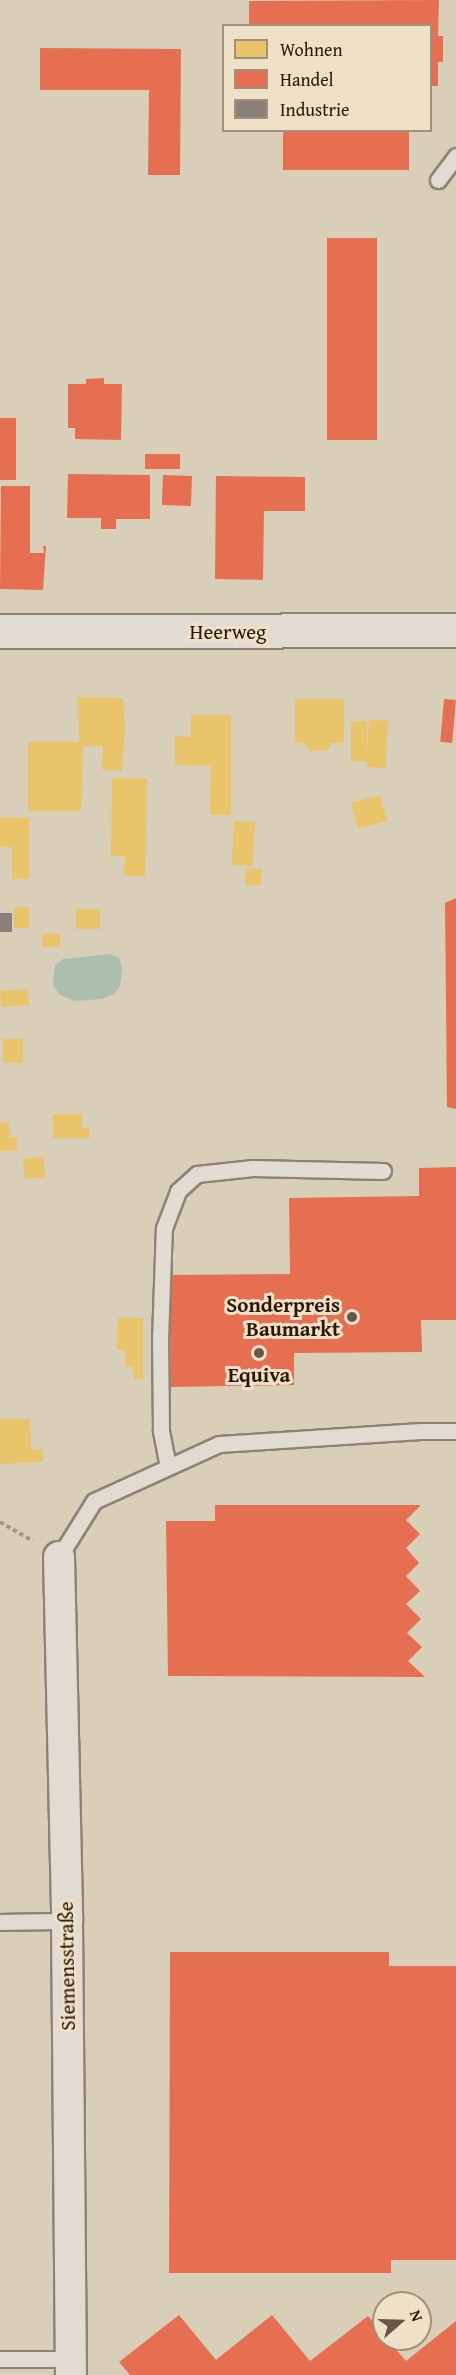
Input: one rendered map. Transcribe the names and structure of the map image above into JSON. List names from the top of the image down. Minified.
{"streets":{"street":["Heerweg","Siemensstraße"]},"places":["Sonderpreis Baumarkt","Equiva"],"legend":["Wohnen","Handel","Industrie"],"north":"right"}
